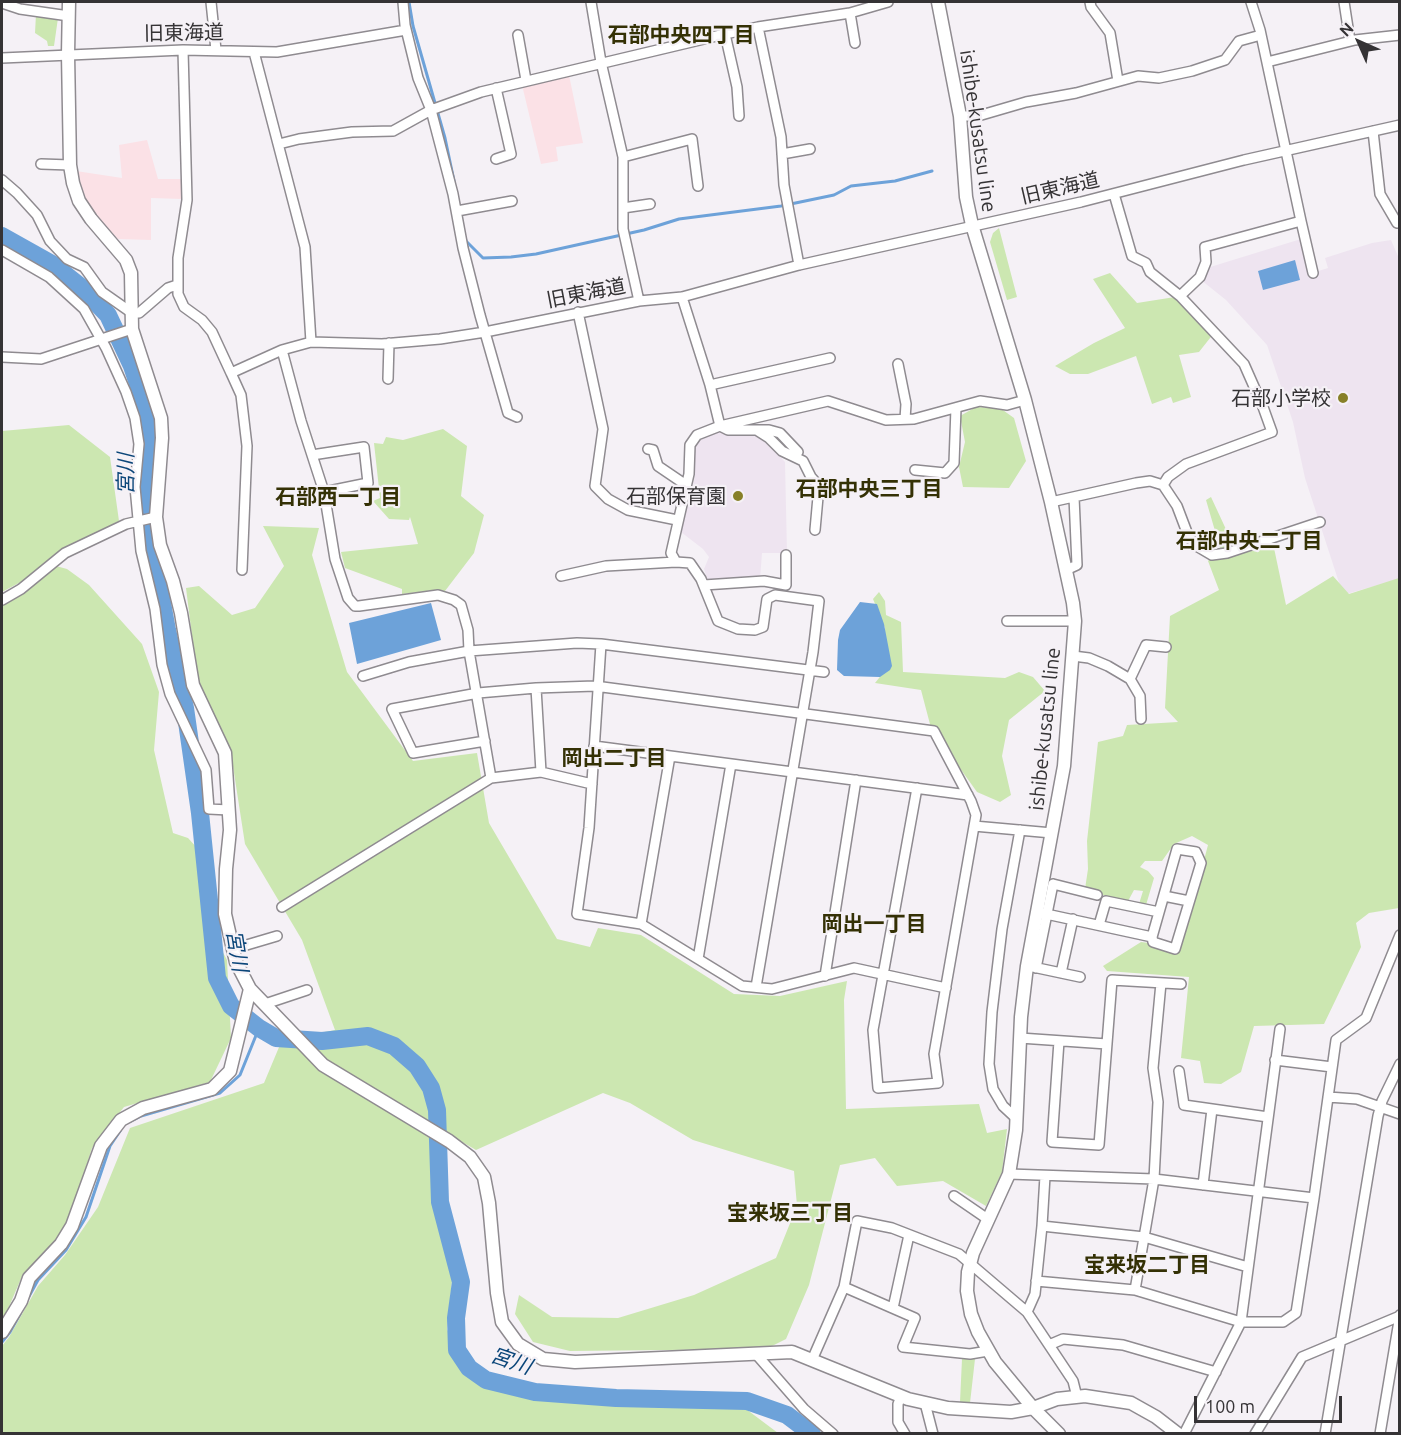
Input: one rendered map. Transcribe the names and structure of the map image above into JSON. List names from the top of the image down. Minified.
{"streets":{"street":["旧東海道","ishibe-kusatsu line"]},"crossings":[["旧東海道","ishibe-kusatsu line"]],"districts":["石部中央四丁目","石部中央三丁目","石部西一丁目","石部中央二丁目","岡出二丁目","岡出一丁目","宝来坂三丁目","宝来坂二丁目"],"water":["宮川"],"places":["石部小学校","石部保育園"],"scale_bar":"100 m","north":"top left"}
